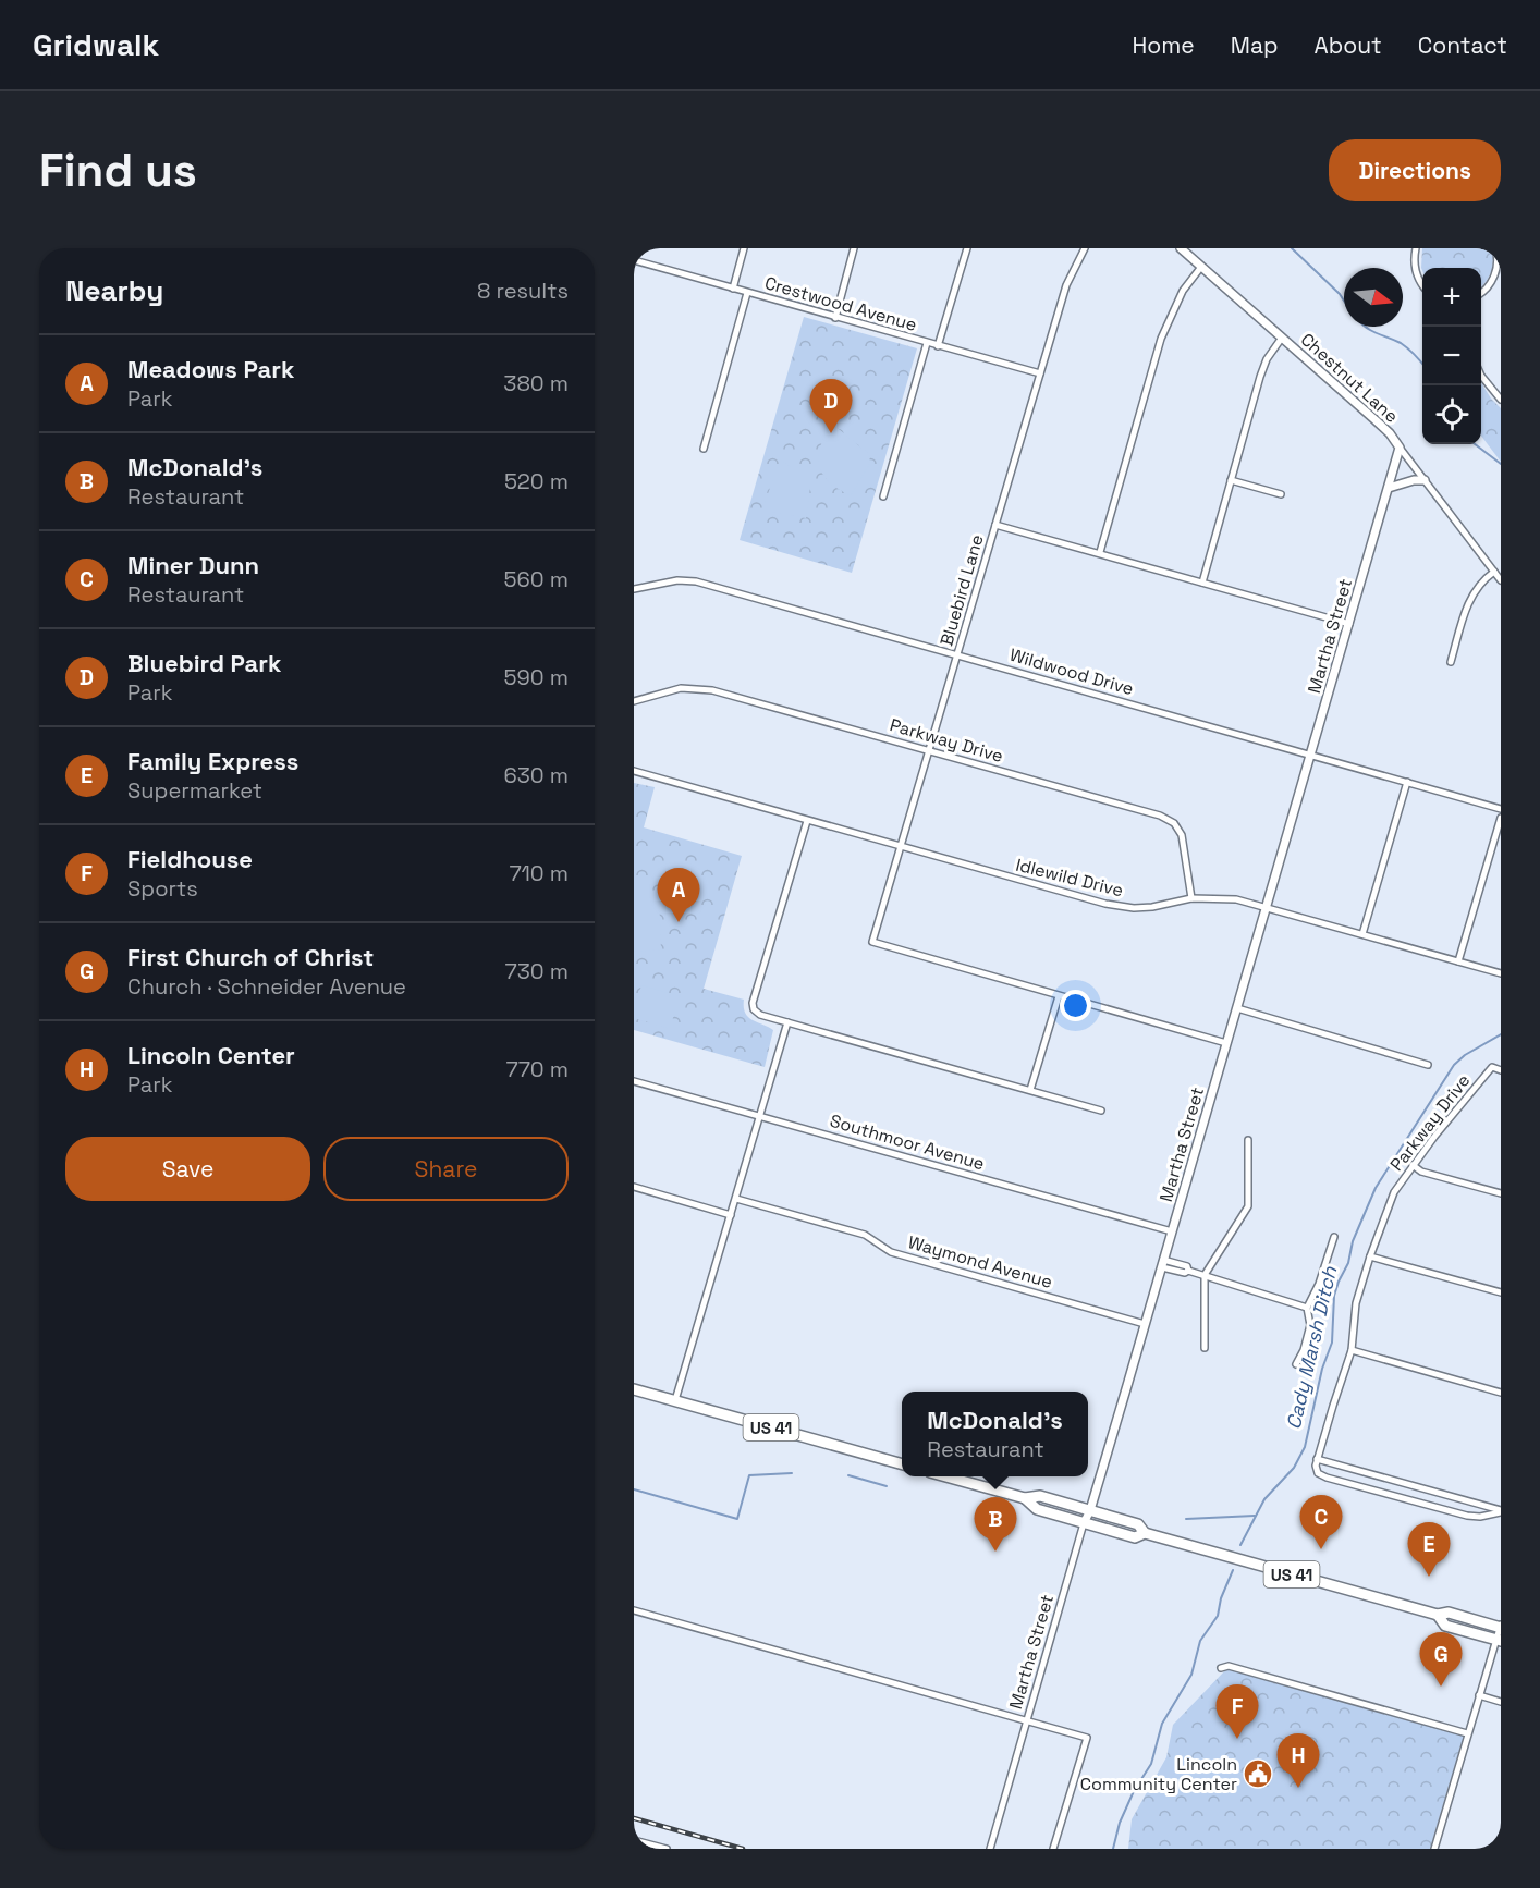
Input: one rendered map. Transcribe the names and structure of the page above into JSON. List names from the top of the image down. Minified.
{"streets":{"highway":["US 41"],"street":["Crestwood Avenue","Chestnut Lane","Bluebird Lane","Martha Street","Wildwood Drive","Parkway Drive","Idlewild Drive","Southmoor Avenue","Waymond Avenue"]},"crossings":[["Crestwood Avenue","Bluebird Lane"],["Chestnut Lane","Martha Street"],["Bluebird Lane","Wildwood Drive"],["Bluebird Lane","Parkway Drive"],["Bluebird Lane","Idlewild Drive"],["Martha Street","Wildwood Drive"],["Martha Street","Idlewild Drive"],["Martha Street","Southmoor Avenue"],["Martha Street","Waymond Avenue"],["Martha Street","US 41"],["Parkway Drive","Idlewild Drive"]],"water":["Cady Marsh Ditch"],"places":{"public building":["Lincoln Community Center"]},"north":"right","page":{"header":"Gridwalk","nav":["Home","Map","About","Contact"],"buttons":["Directions",["Save","Share"]],"title":"Find us","heading":["Nearby","8 results"],"map_buttons":["+","−"],"list":[{"mark":"A","name":"Meadows Park","note":"Park","value":"380 m"},{"mark":"B","name":"McDonald's","note":"Restaurant","value":"520 m"},{"mark":"C","name":"Miner Dunn","note":"Restaurant","value":"560 m"},{"mark":"D","name":"Bluebird Park","note":"Park","value":"590 m"},{"mark":"E","name":"Family Express","note":"Supermarket","value":"630 m"},{"mark":"F","name":"Fieldhouse","note":"Sports","value":"710 m"},{"mark":"G","name":"First Church of Christ","note":"Church · Schneider Avenue","value":"730 m"},{"mark":"H","name":"Lincoln Center","note":"Park","value":"770 m"}],"pins":["D","A","C","B","E","G","F","H"],"popup":["McDonald's","Restaurant"]}}
